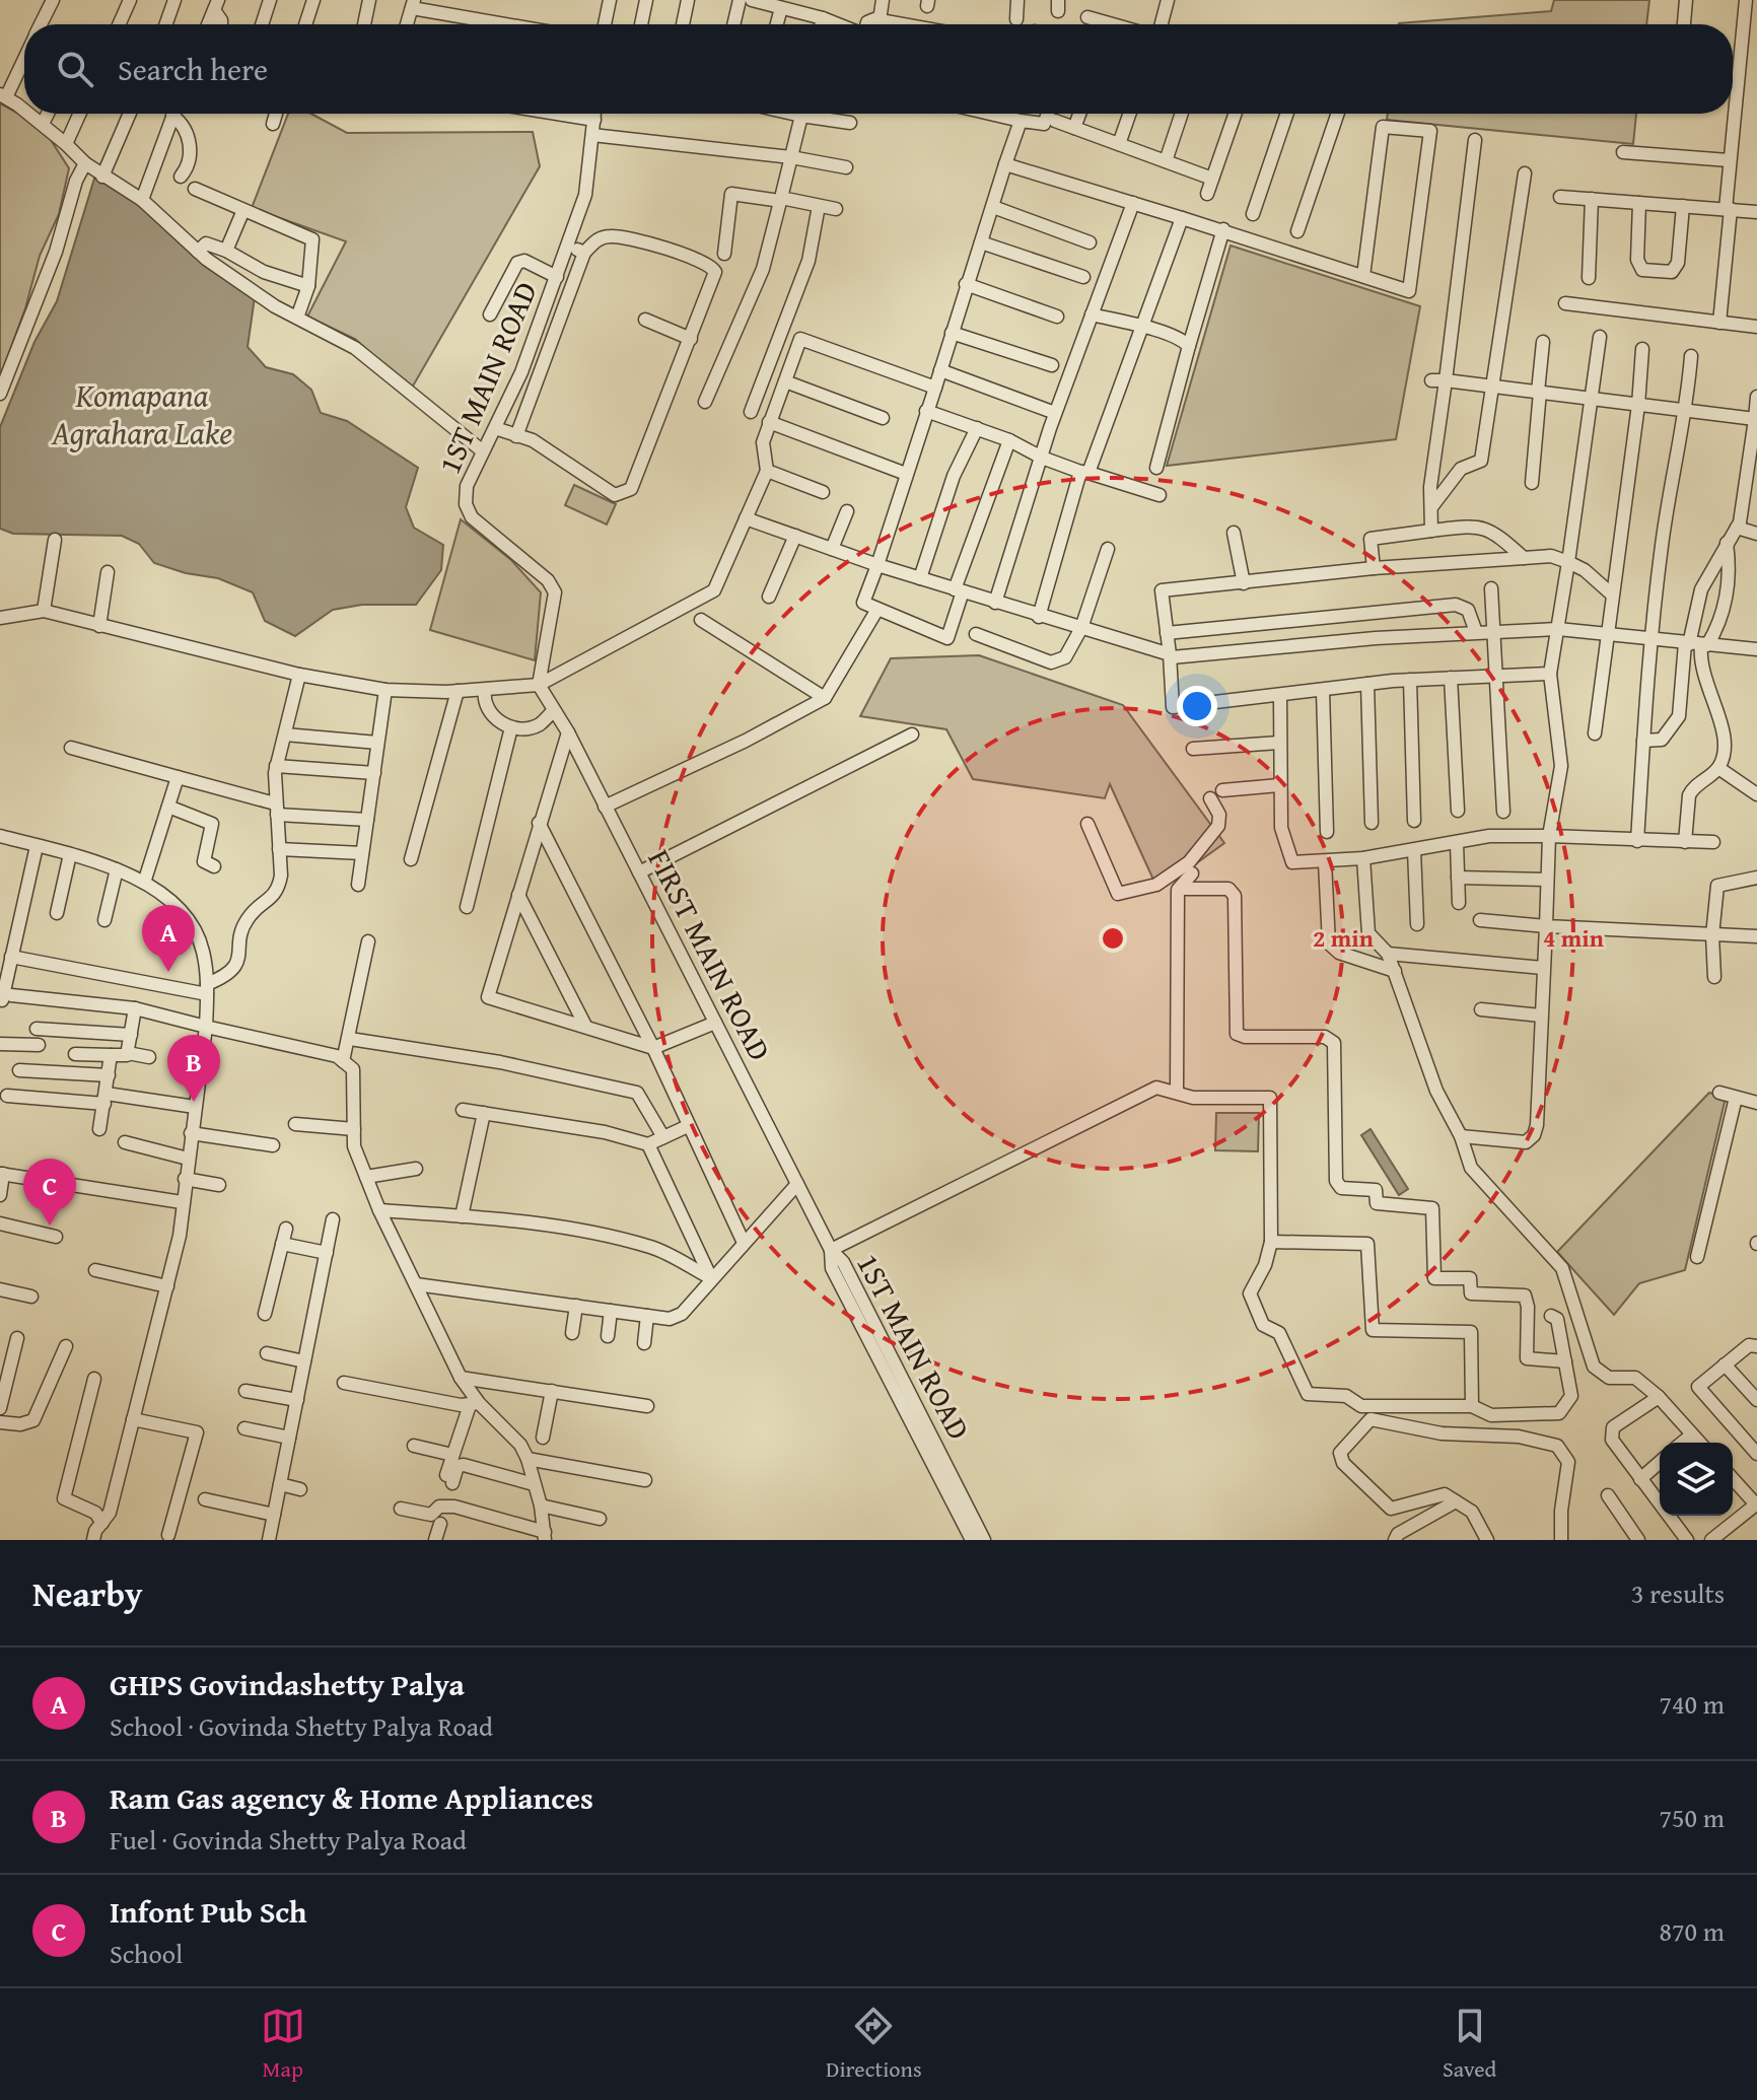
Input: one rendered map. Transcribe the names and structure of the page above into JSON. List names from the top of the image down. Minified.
{"streets":{"street":["1ST MAIN ROAD","FIRST MAIN ROAD"]},"crossings":[["1ST MAIN ROAD","FIRST MAIN ROAD"]],"water":["Komapana Agrahara Lake"],"page":{"search":"Search here","pins":["A","B","C"],"heading":["Nearby","3 results"],"list":[{"mark":"A","name":"GHPS Govindashetty Palya","note":"School · Govinda Shetty Palya Road","value":"740 m"},{"mark":"B","name":"Ram Gas agency & Home Appliances","note":"Fuel · Govinda Shetty Palya Road","value":"750 m"},{"mark":"C","name":"Infont Pub Sch","note":"School","value":"870 m"}],"nav":["Map","Directions","Saved"]},"rings":["2 min","4 min"]}
